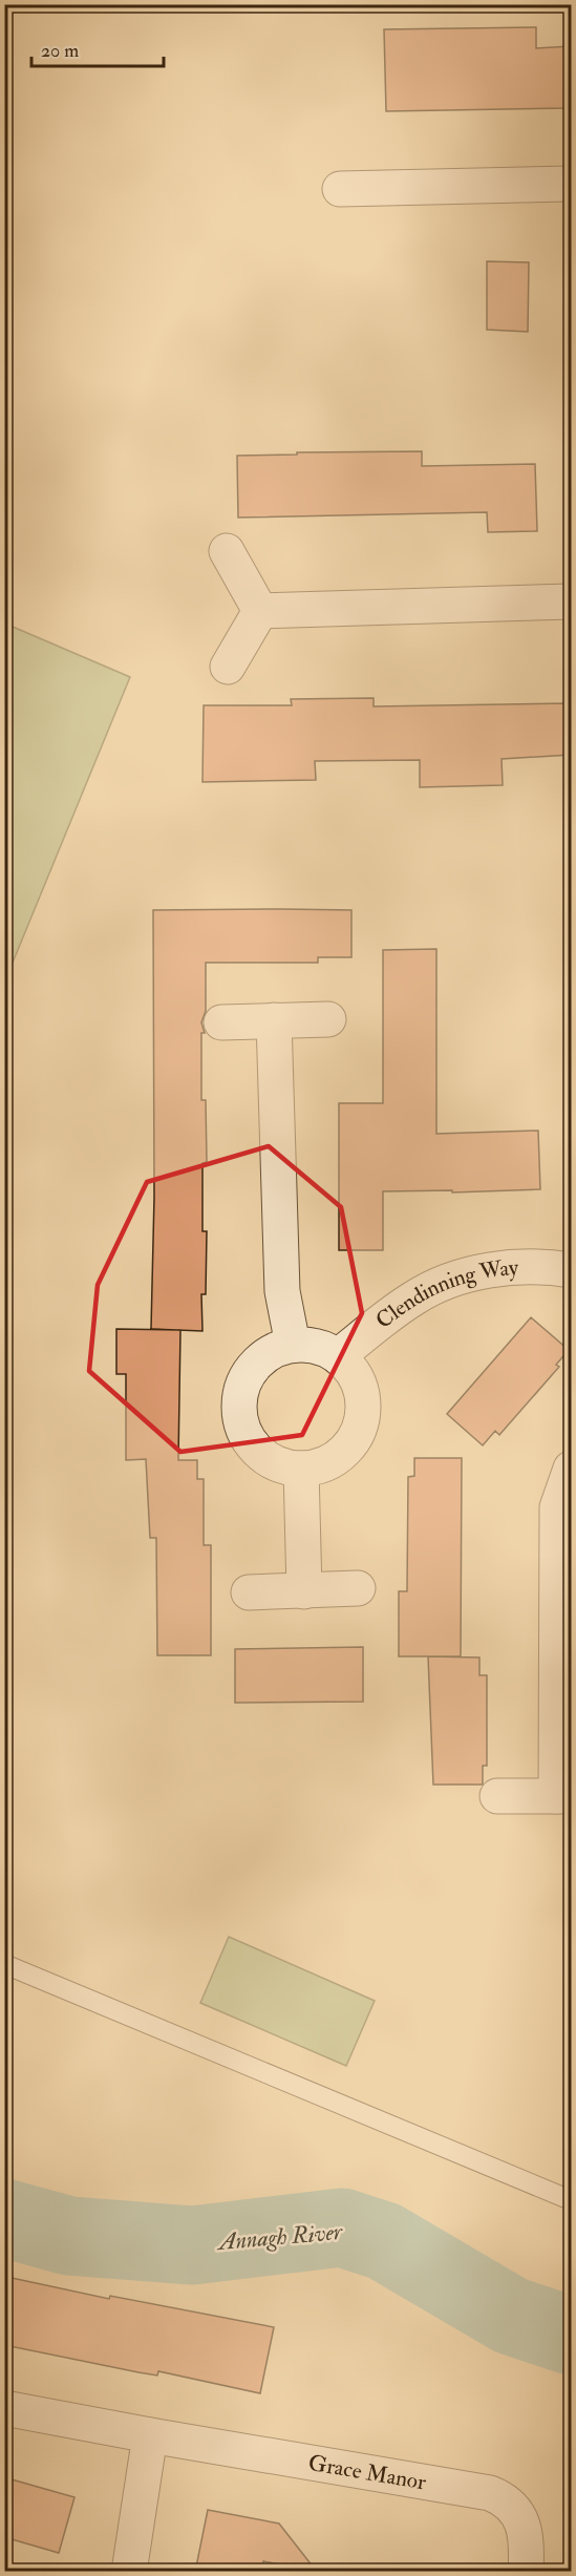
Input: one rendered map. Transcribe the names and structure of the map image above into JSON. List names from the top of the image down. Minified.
{"streets":{"street":["Clendinning Way","Grace Manor"]},"water":["Annagh River"],"scale_bar":"20 m"}
